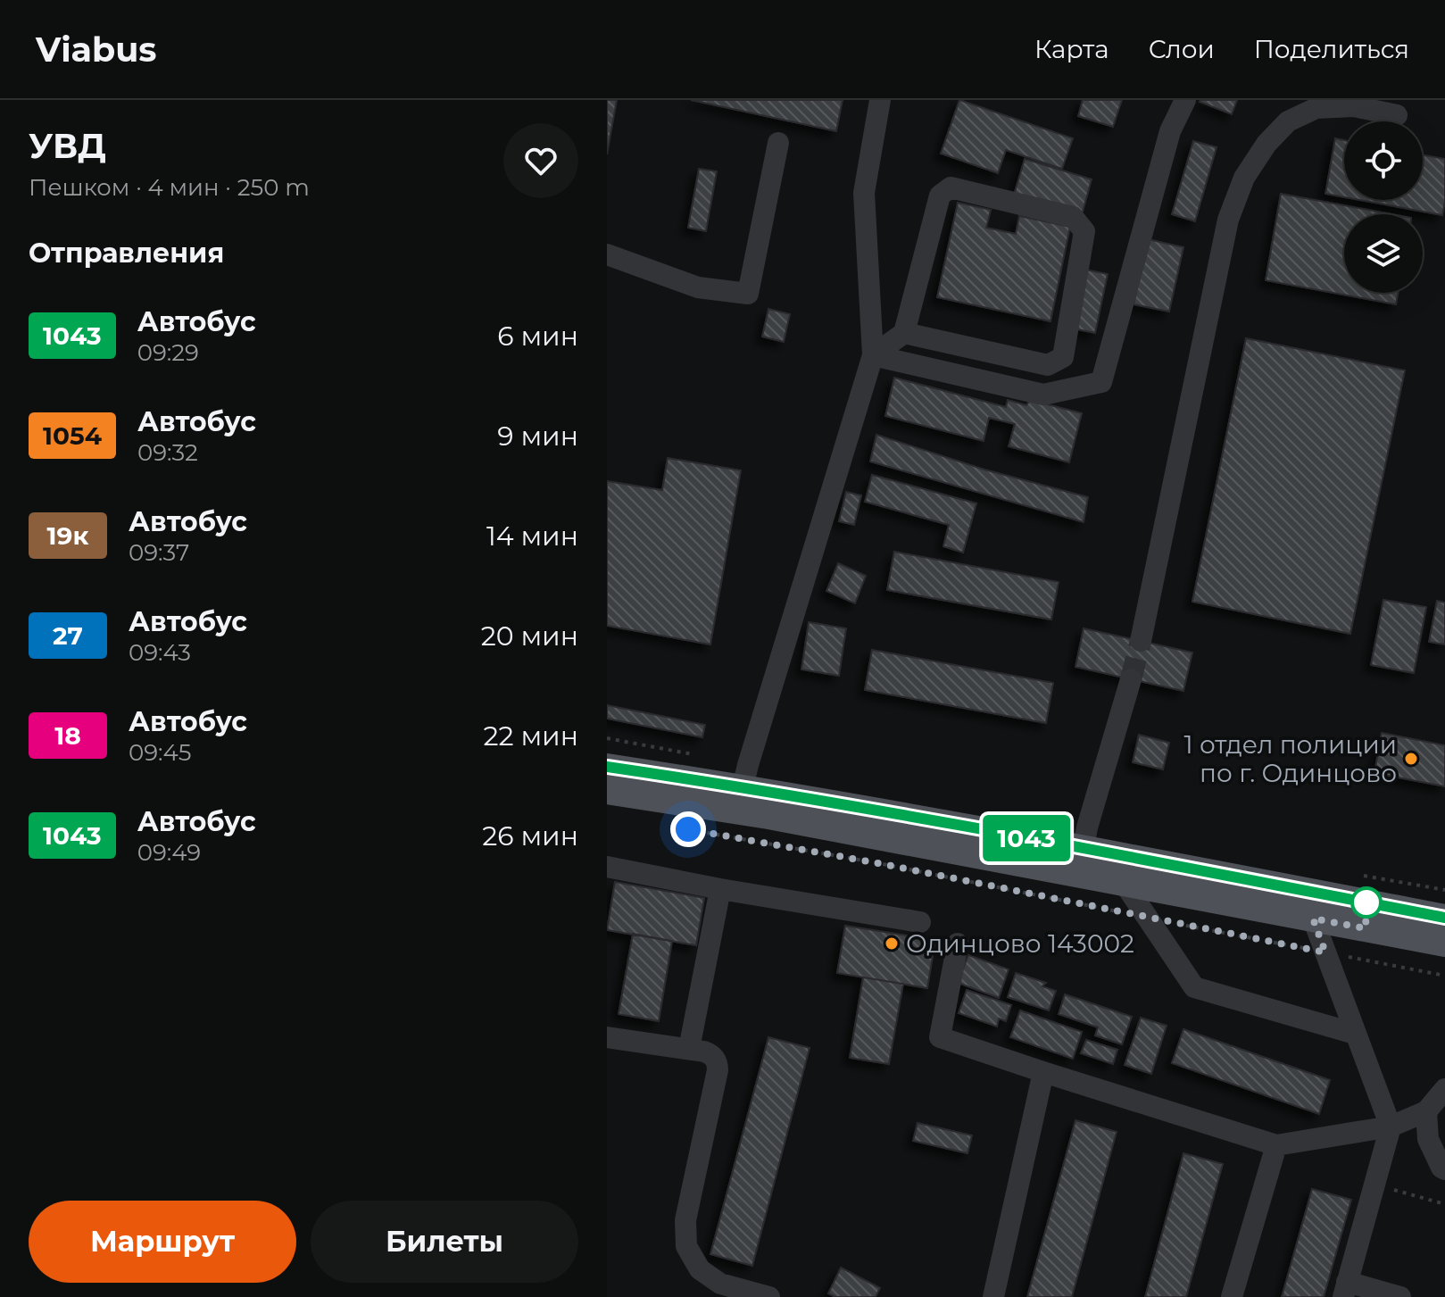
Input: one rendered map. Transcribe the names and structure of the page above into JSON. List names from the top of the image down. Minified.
{"places":["1 отдел полиции по г. Одинцово","Одинцово 143002"],"lines":["bus line 1043"],"page":{"header":"Viabus","nav":["Карта","Слои","Поделиться"],"heading":[["УВД","Пешком · 4 мин · 250 m"],"Отправления"],"on_map":"1043","list":[{"mark":"1043","name":"Автобус","note":"09:29","value":"6 мин"},{"mark":"1054","name":"Автобус","note":"09:32","value":"9 мин"},{"mark":"19к","name":"Автобус","note":"09:37","value":"14 мин"},{"mark":"27","name":"Автобус","note":"09:43","value":"20 мин"},{"mark":"18","name":"Автобус","note":"09:45","value":"22 мин"},{"mark":"1043","name":"Автобус","note":"09:49","value":"26 мин"}],"buttons":["Маршрут","Билеты"]}}
